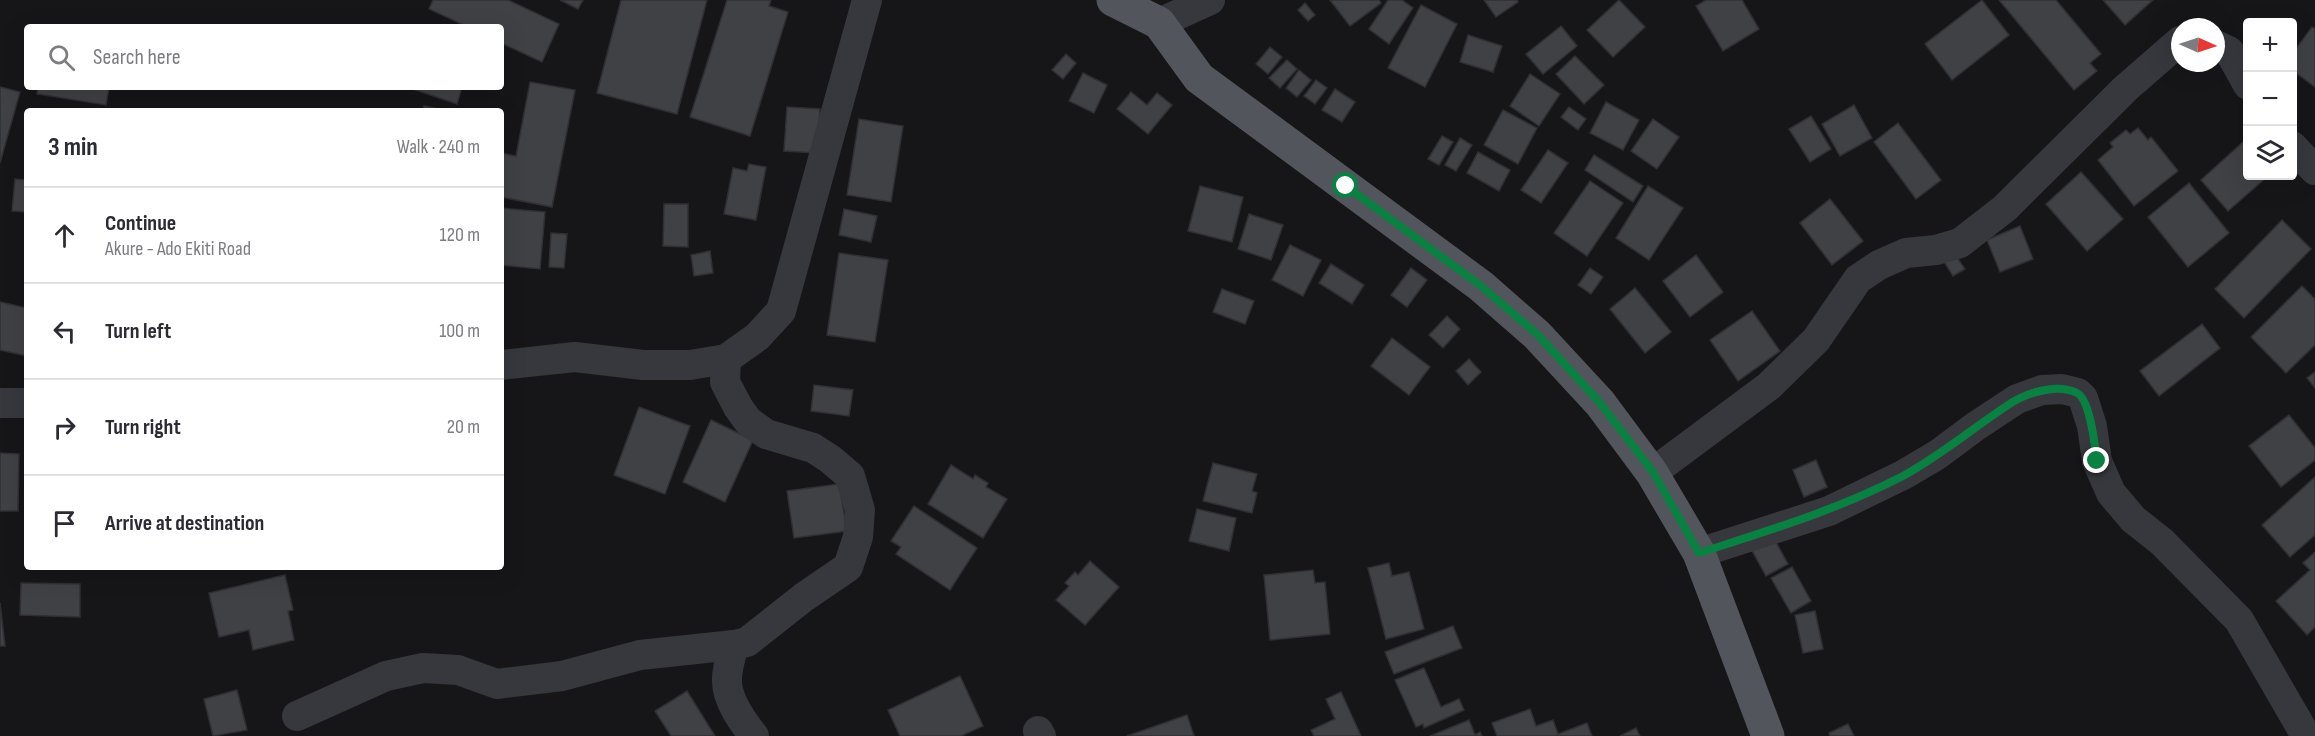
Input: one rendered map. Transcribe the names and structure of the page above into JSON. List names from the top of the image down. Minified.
{"north":"right","page":{"map_buttons":["+","−"],"search":"Search here","heading":["3 min","Walk · 240 m"],"list":[["Continue","Akure - Ado Ekiti Road","120 m"],["Turn left","100 m"],["Turn right","20 m"],"Arrive at destination"]}}
